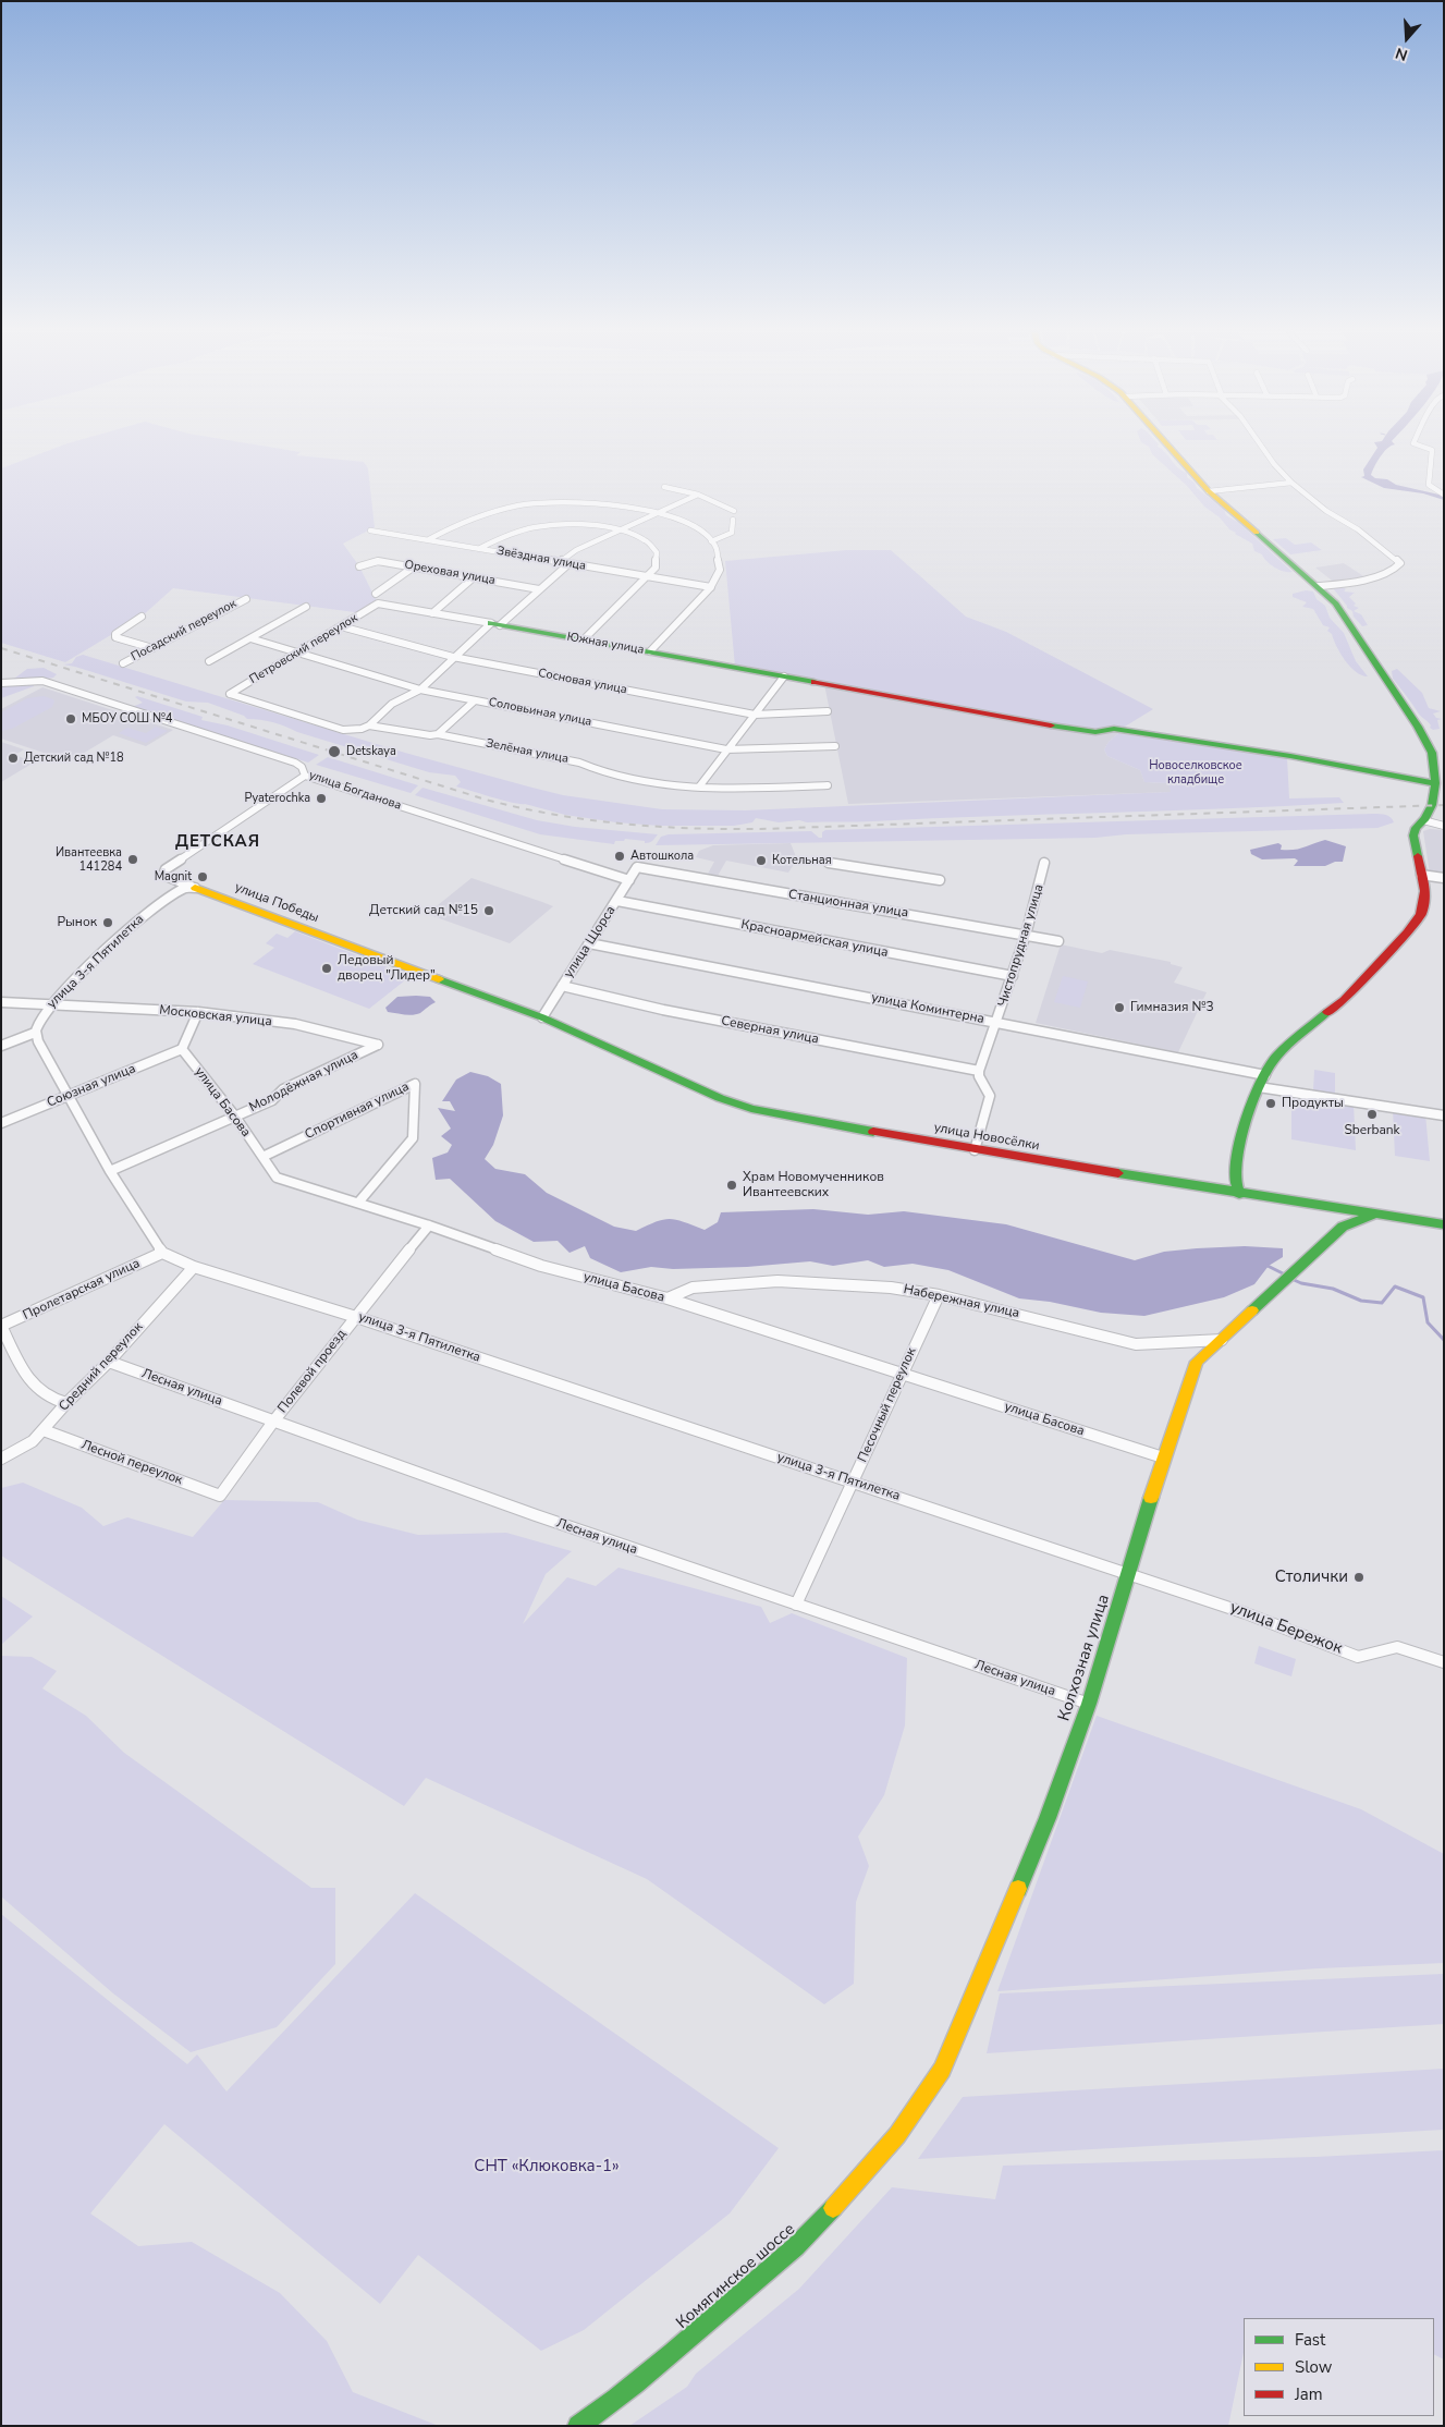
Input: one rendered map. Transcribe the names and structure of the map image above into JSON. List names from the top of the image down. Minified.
{"streets":{"street":["Звёздная улица","Ореховая улица","Посадский переулок","Южная улица","Петровский переулок","Сосновая улица","Соловьиная улица","Зелёная улица","улица Богданова","улица Победы","Станционная улица","Красноармейская улица","улица Щорса","Чистопрудная улица","улица 3-я Пятилетка","улица Коминтерна","Московская улица","Северная улица","Молодёжная улица","Союзная улица","улица Басова","Спортивная улица","улица Новосёлки","Пролетарская улица","Набережная улица","Средний переулок","Полевой проезд","Лесная улица","Песочный переулок","Лесной переулок","улица Бережок","Колхозная улица","Комягинское шоссе"]},"crossings":[["Южная улица","Петровский переулок"],["Петровский переулок","Сосновая улица"],["Петровский переулок","Соловьиная улица"],["Петровский переулок","Зелёная улица"],["улица Богданова","улица Победы"],["улица Богданова","улица Щорса"],["улица Победы","улица Щорса"],["улица Победы","улица 3-я Пятилетка"],["улица Победы","улица Новосёлки"],["Станционная улица","улица Щорса"],["Станционная улица","Чистопрудная улица"],["Красноармейская улица","улица Щорса"],["Красноармейская улица","Чистопрудная улица"],["улица Щорса","улица Коминтерна"],["улица Щорса","Северная улица"],["улица Щорса","улица Новосёлки"],["Чистопрудная улица","улица Коминтерна"],["Чистопрудная улица","Северная улица"],["улица 3-я Пятилетка","Московская улица"],["улица 3-я Пятилетка","Пролетарская улица"],["улица 3-я Пятилетка","Средний переулок"],["улица 3-я Пятилетка","Полевой проезд"],["улица 3-я Пятилетка","Песочный переулок"],["улица 3-я Пятилетка","улица Бережок"],["улица 3-я Пятилетка","Колхозная улица"],["Московская улица","Молодёжная улица"],["Молодёжная улица","улица Басова"],["Союзная улица","улица Басова"],["улица Басова","Спортивная улица"],["улица Басова","Набережная улица"],["улица Басова","Полевой проезд"],["улица Басова","Песочный переулок"],["улица Басова","Колхозная улица"],["улица Новосёлки","Колхозная улица"],["Набережная улица","Песочный переулок"],["Набережная улица","Колхозная улица"],["Средний переулок","Лесная улица"],["Средний переулок","Лесной переулок"],["Полевой проезд","Лесная улица"],["Полевой проезд","Лесной переулок"],["Лесная улица","Песочный переулок"],["Лесная улица","Колхозная улица"],["улица Бережок","Колхозная улица"],["Колхозная улица","Комягинское шоссе"]],"districts":["ДЕТСКАЯ"],"parks":["Новоселковское кладбище","СНТ «Клюковка-1»"],"places":["МБОУ СОШ №4","Detskaya","Детский сад №18","Pyaterochka","Автошкола","Ивантеевка 141284","Котельная","Magnit","Детский сад №15","Рынок","Ледовый дворец \"Лидер\"","Гимназия №3","Продукты","Sberbank","Храм Новомученников Ивантеевских","Столички"],"legend":["Fast","Slow","Jam"],"north":"bottom"}
